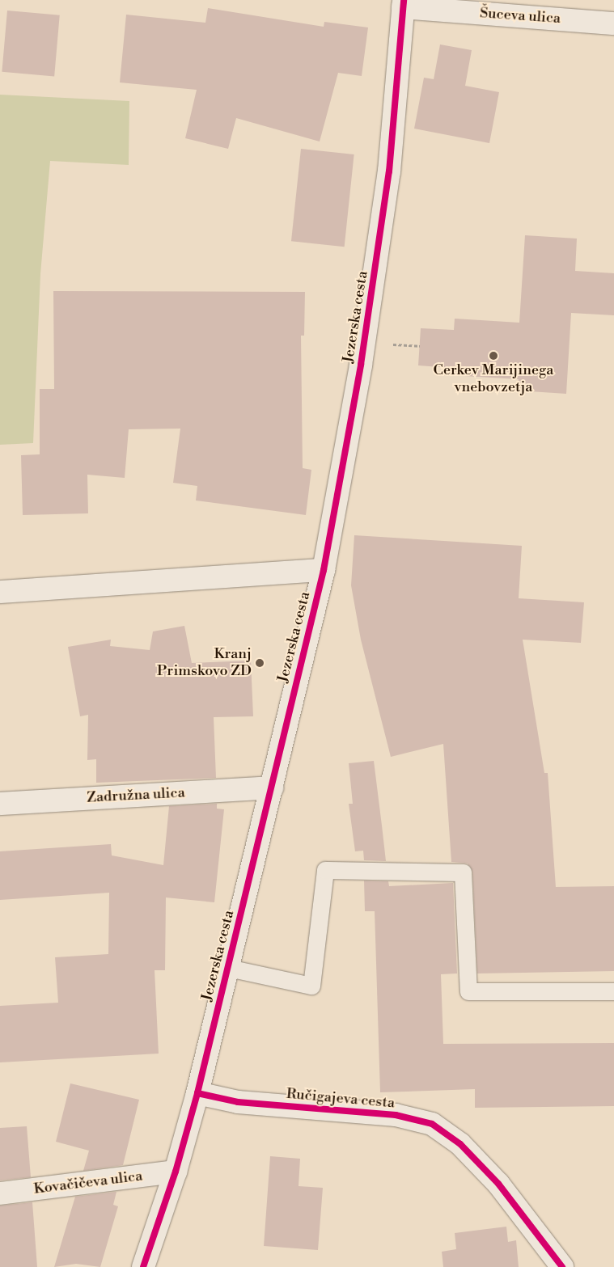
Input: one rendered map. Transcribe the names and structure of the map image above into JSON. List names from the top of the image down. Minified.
{"streets":{"street":["Šuceva ulica","Jezerska cesta","Zadružna ulica","Ručigajeva cesta","Kovačičeva ulica"]},"crossings":[["Šuceva ulica","Jezerska cesta"],["Jezerska cesta","Zadružna ulica"],["Jezerska cesta","Ručigajeva cesta"],["Jezerska cesta","Kovačičeva ulica"]],"places":["Cerkev Marijinega vnebovzetja","Kranj Primskovo ZD"]}
